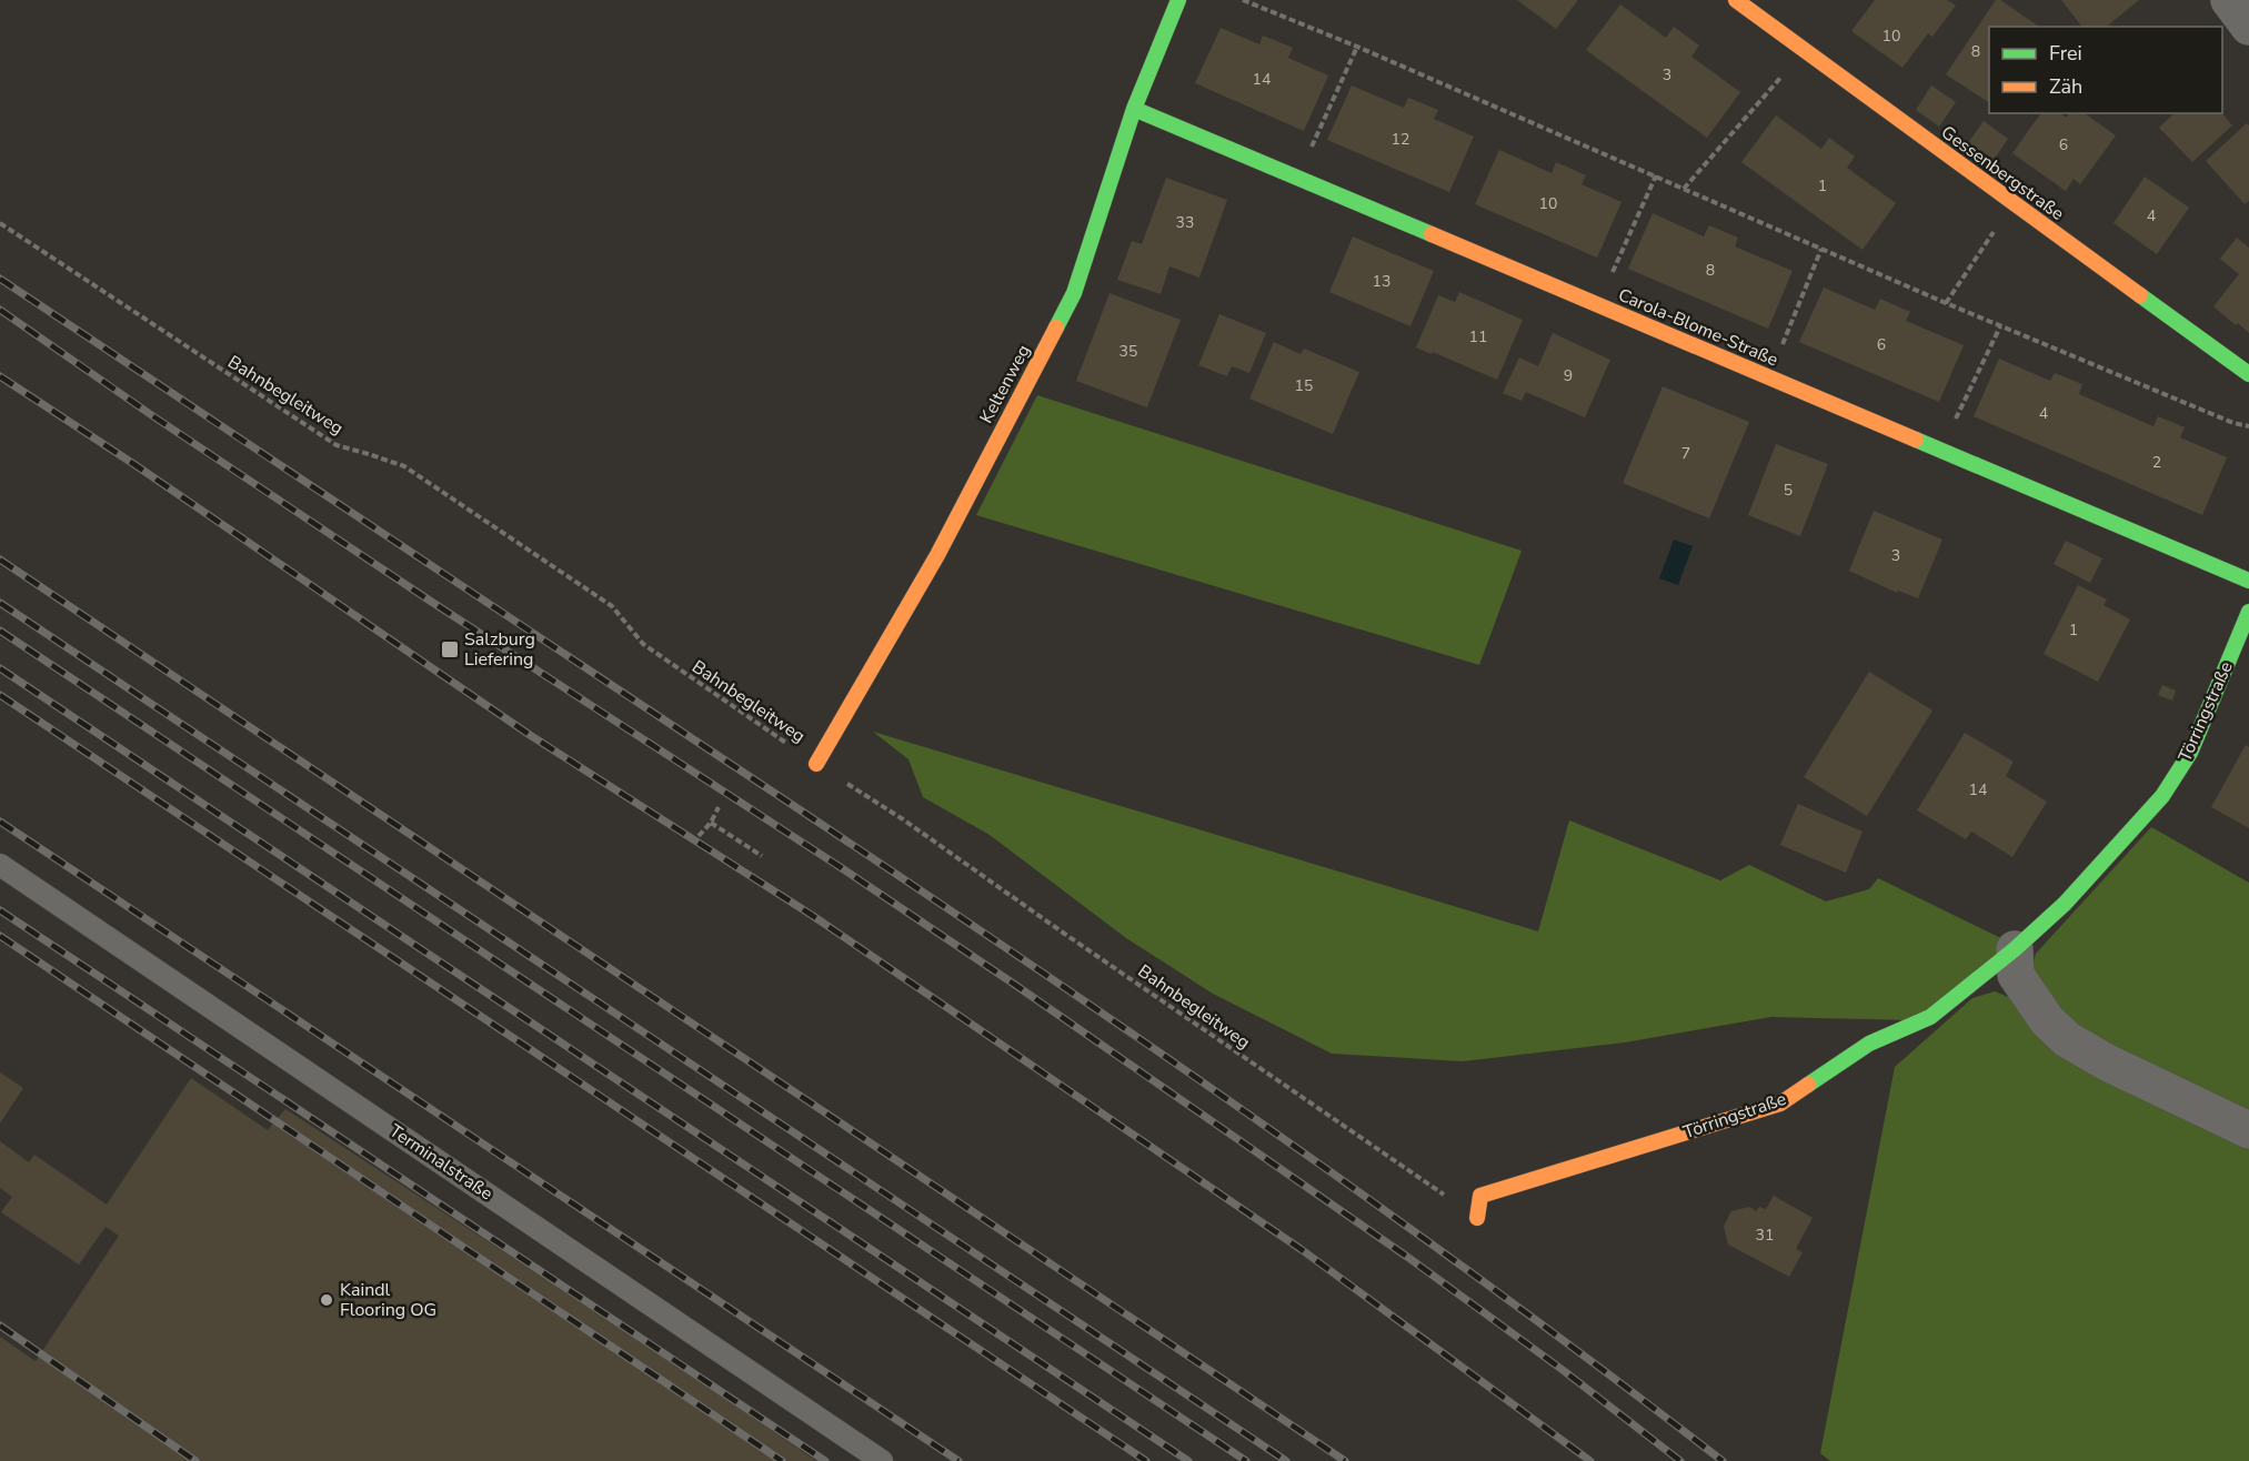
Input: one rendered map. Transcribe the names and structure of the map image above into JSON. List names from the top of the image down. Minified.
{"streets":{"street":["Gessenbergstraße","Carola-Blome-Straße","Keltenweg","Törringstraße"],"lane":["Terminalstraße"],"path":["Bahnbegleitweg"]},"crossings":[["Carola-Blome-Straße","Keltenweg"],["Keltenweg","Bahnbegleitweg"],["Bahnbegleitweg","Törringstraße"]],"places":{"transit":["Salzburg Liefering"],"other":["Kaindl Flooring OG"]},"house_numbers":["10","8","3","14","12","6","1","10","4","33","8","13","11","6","35","9","15","4","7","2","5","3","1","14","31"],"legend":["Frei","Zäh"]}
